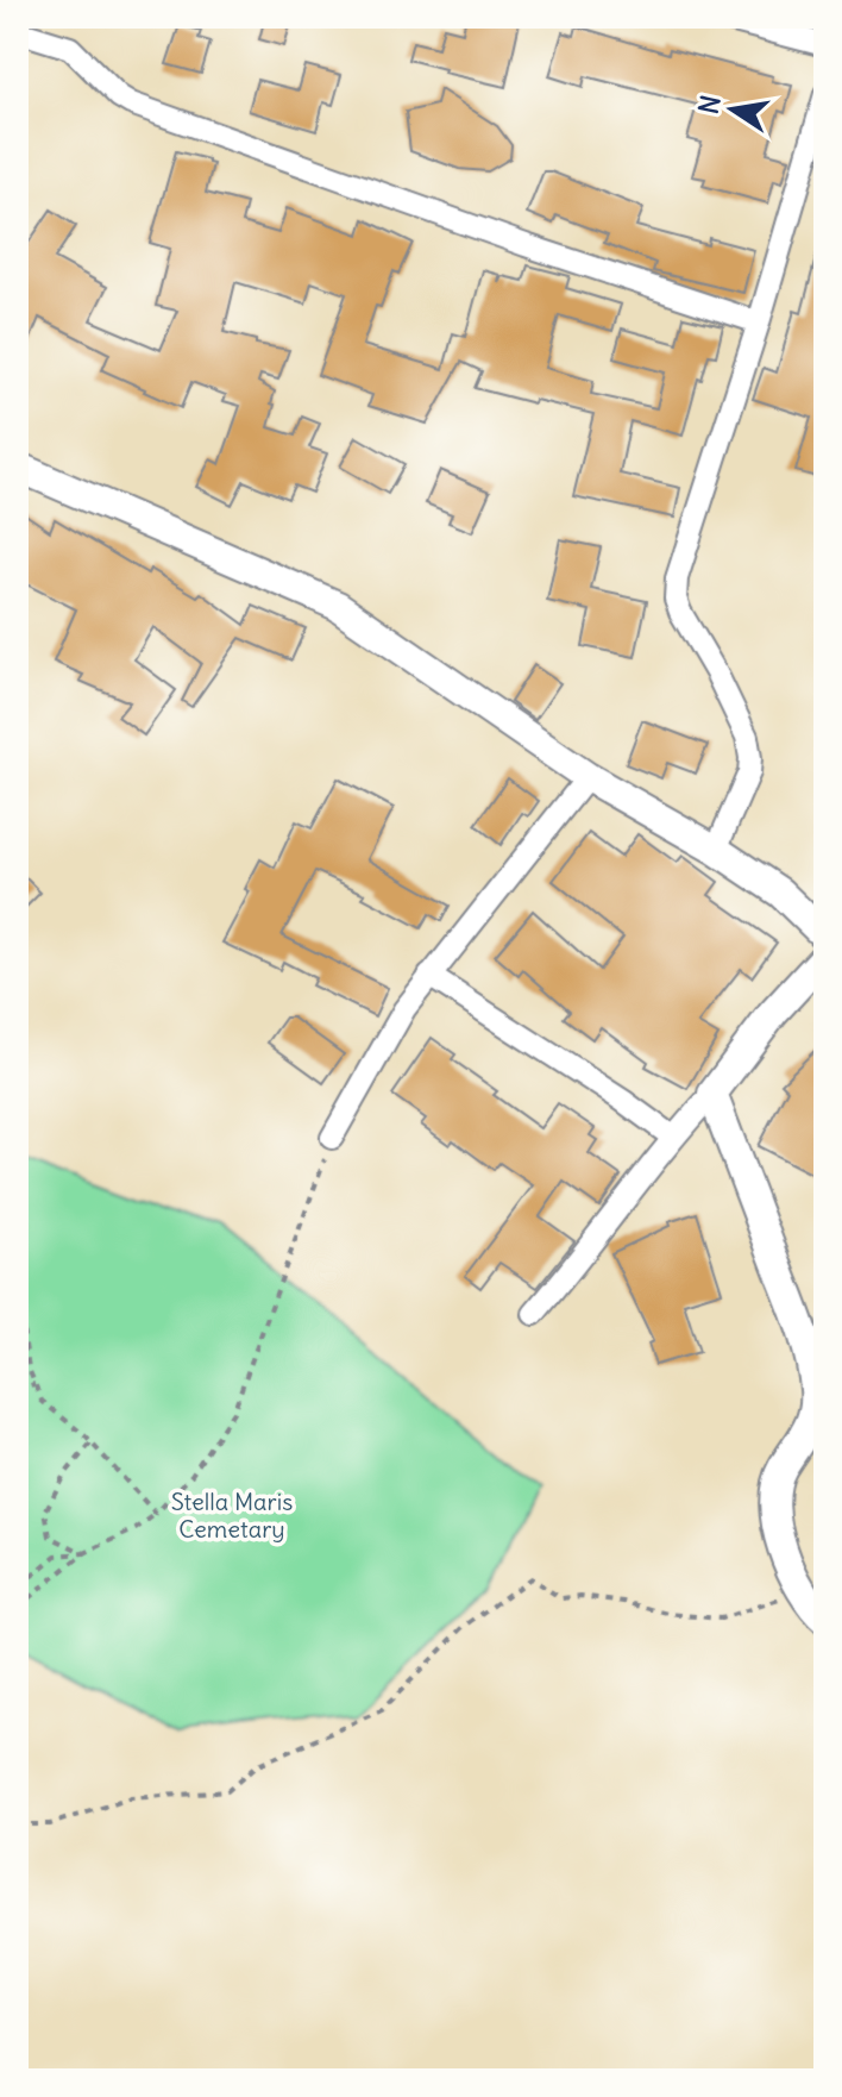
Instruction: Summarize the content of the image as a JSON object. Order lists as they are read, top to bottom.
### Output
{
  "parks": ["Stella Maris Cemetary"],
  "north": "left"
}
